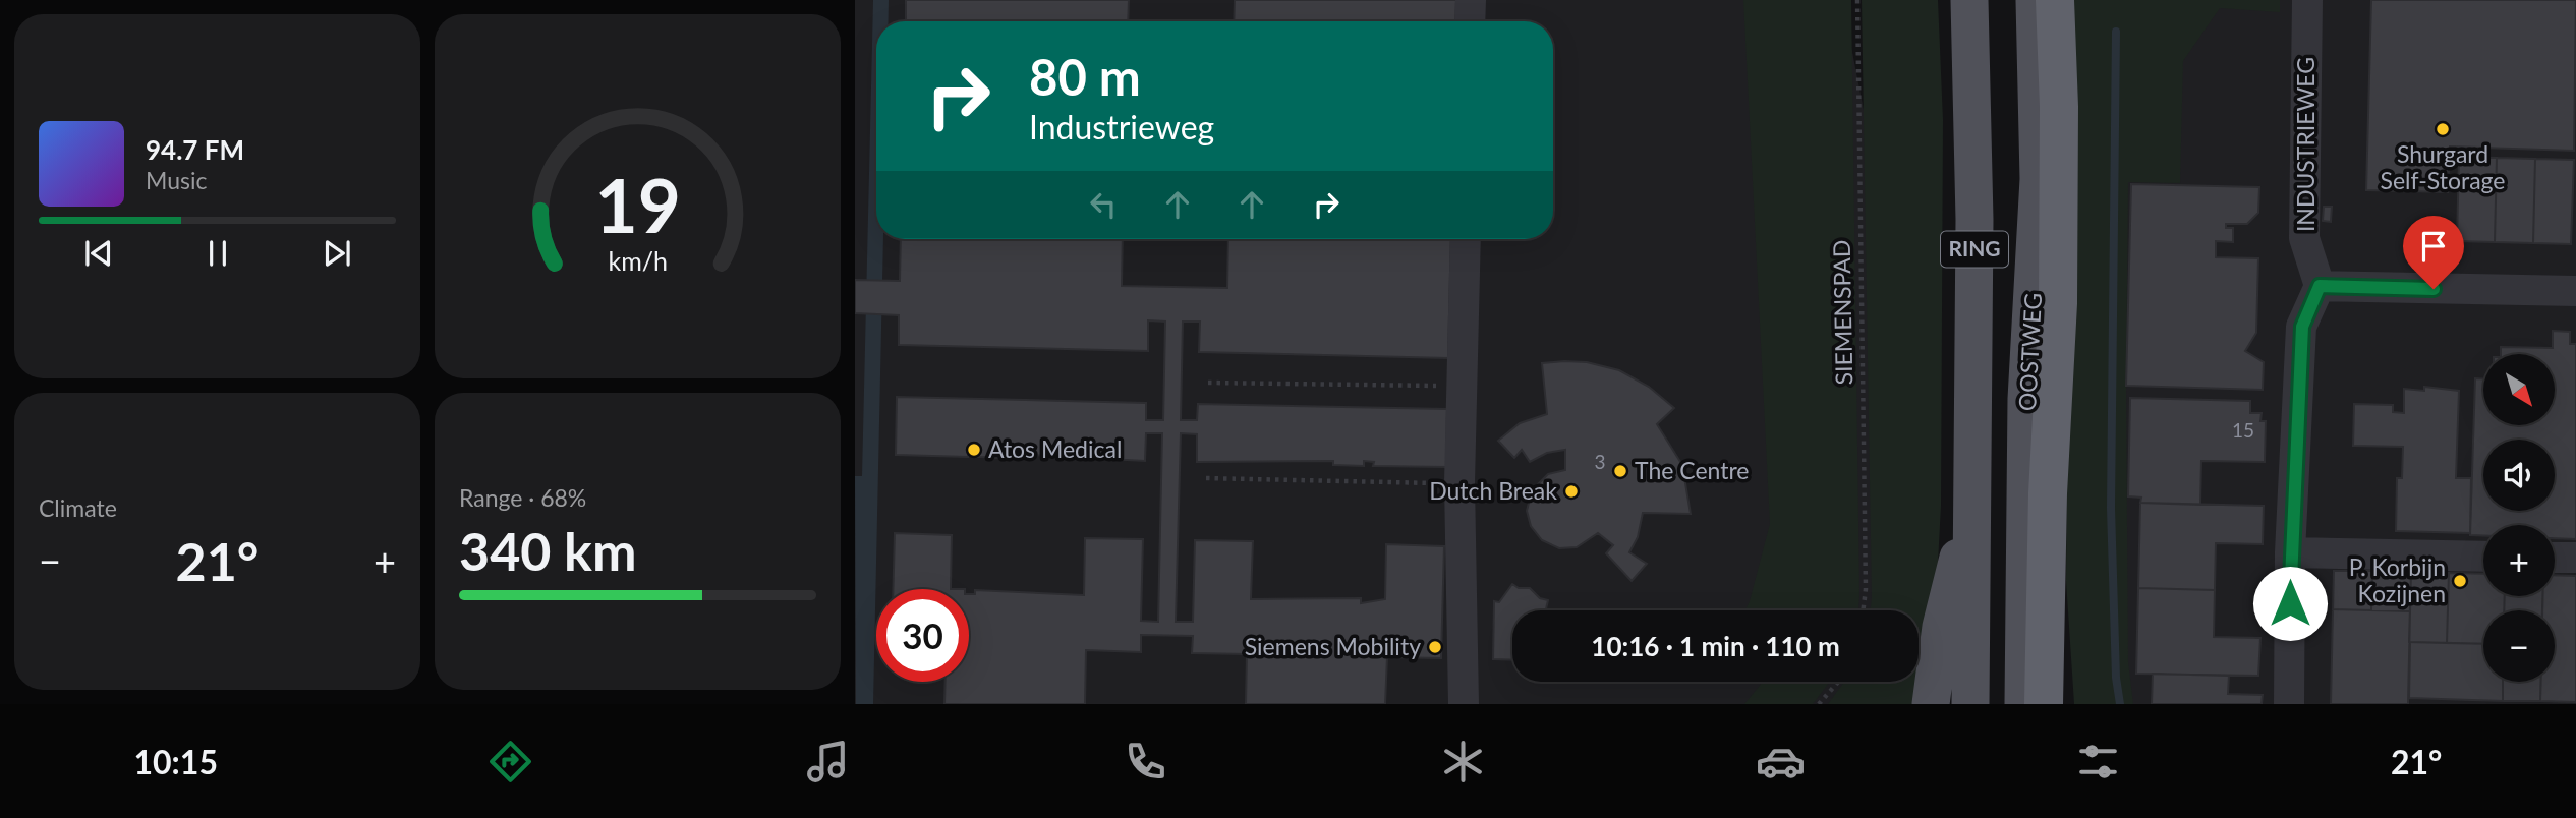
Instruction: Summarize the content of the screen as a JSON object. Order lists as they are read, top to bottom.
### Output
{
  "streets": {
    "main road": ["RING", "OOSTWEG"],
    "street": ["INDUSTRIEWEG"],
    "path": ["SIEMENSPAD"]
  },
  "places": [
    "Shurgard Self-Storage",
    "Atos Medical",
    "The Centre",
    "Dutch Break",
    "P. Korbijn Kozijnen",
    "Siemens Mobility"
  ],
  "house_numbers": ["15", "3"],
  "north": "bottom right",
  "page": {
    "turn": ["80 m", "Industrieweg"],
    "song": ["94.7 FM", "Music"],
    "map_buttons": ["+", "−"],
    "tile": [
      "Climate",
      ["Range · 68%", "340 km"]
    ],
    "heat": ["−", "21°", "+"],
    "limit": "30",
    "trip": "10:16 · 1 min · 110 m",
    "tabs": ["10:15", "21°"],
    "gauge": ["19", "km/h"]
  }
}
